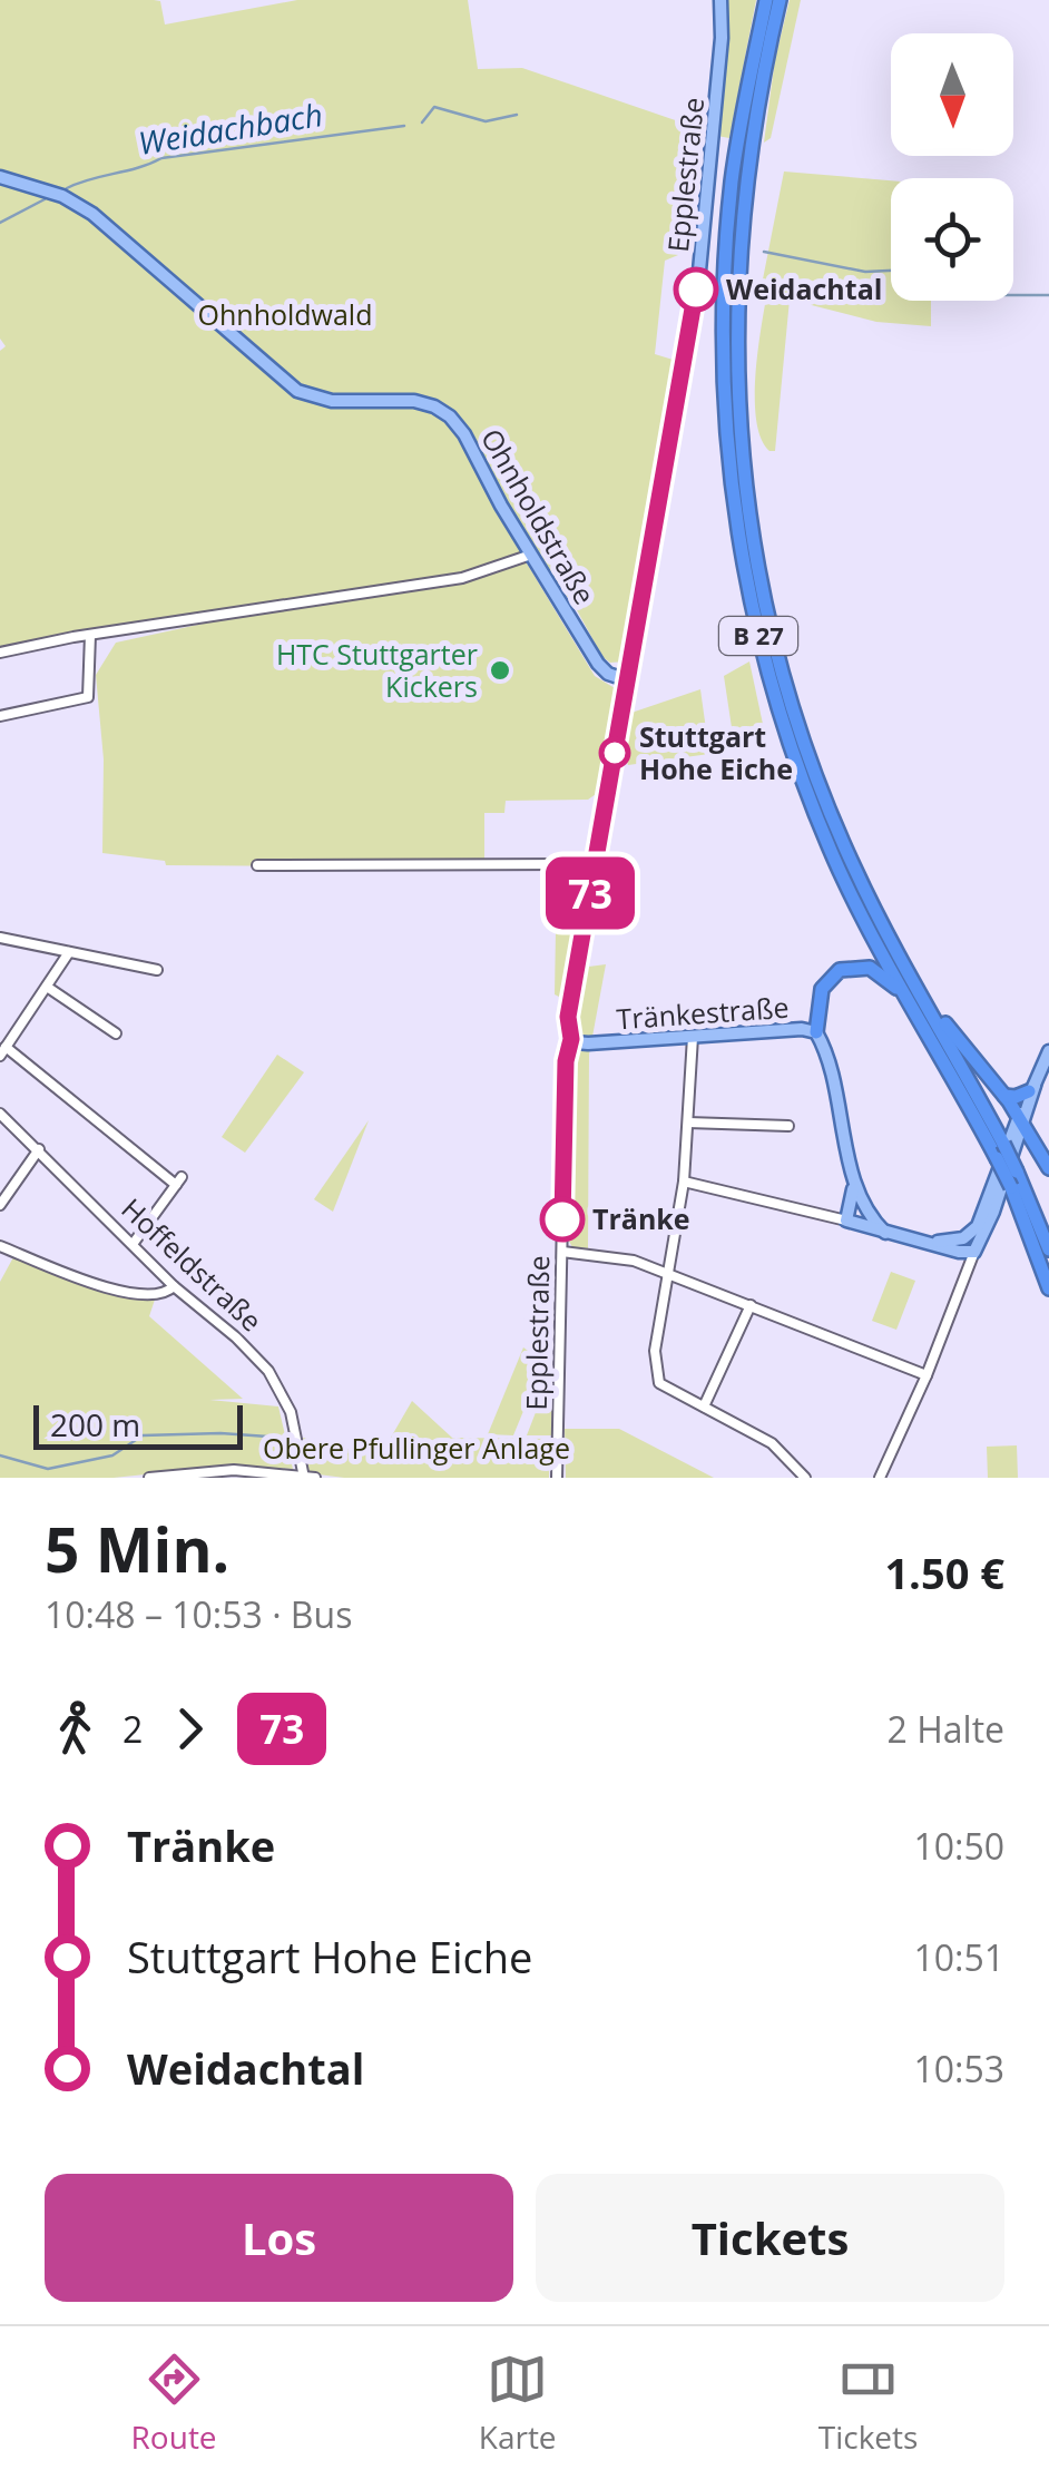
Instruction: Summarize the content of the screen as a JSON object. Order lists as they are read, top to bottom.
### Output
{
  "streets": {
    "highway": ["B 27"],
    "main road": ["Epplestraße", "Ohnholdstraße", "Tränkestraße"],
    "street": ["Hoffeldstraße"]
  },
  "crossings": [
    ["Epplestraße", "Ohnholdstraße"],
    ["Epplestraße", "Tränkestraße"]
  ],
  "water": ["Weidachbach"],
  "parks": ["Ohnholdwald", "Obere Pfullinger Anlage"],
  "places": [
    "Weidachtal",
    "HTC Stuttgarter Kickers",
    "Stuttgart Hohe Eiche",
    "Tränke"
  ],
  "lines": ["bus line 73"],
  "scale_bar": "200 m",
  "north": "bottom",
  "page": {
    "on_map": "73",
    "scale": "200 m",
    "heading": ["5 Min.", "10:48 – 10:53 · Bus", "1.50 €"],
    "legs": ["2", "73", "2 Halte"],
    "list": [
      {
        "name": "Tränke",
        "value": "10:50"
      },
      {
        "name": "Stuttgart Hohe Eiche",
        "value": "10:51"
      },
      {
        "name": "Weidachtal",
        "value": "10:53"
      }
    ],
    "buttons": ["Los", "Tickets"],
    "tabs": ["Route", "Karte", "Tickets"]
  }
}
